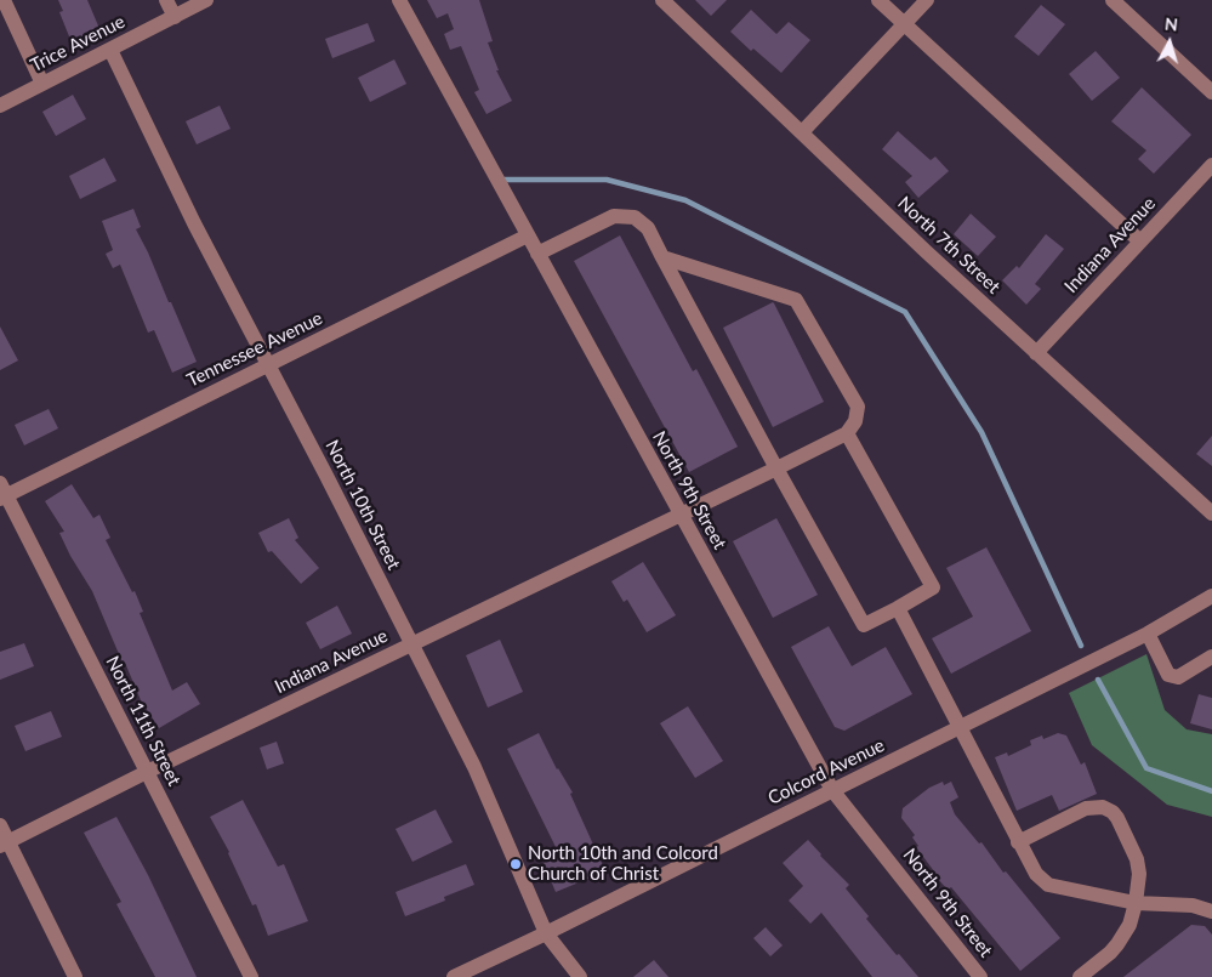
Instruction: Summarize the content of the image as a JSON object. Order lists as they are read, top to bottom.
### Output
{
  "streets": {
    "street": [
      "Trice Avenue",
      "North 7th Street",
      "Indiana Avenue",
      "Tennessee Avenue",
      "North 9th Street",
      "North 10th Street",
      "North 11th Street",
      "Colcord Avenue"
    ]
  },
  "crossings": [
    ["Trice Avenue", "North 10th Street"],
    ["North 7th Street", "Indiana Avenue"],
    ["Indiana Avenue", "North 9th Street"],
    ["Indiana Avenue", "North 10th Street"],
    ["Indiana Avenue", "North 11th Street"],
    ["Tennessee Avenue", "North 9th Street"],
    ["Tennessee Avenue", "North 10th Street"],
    ["Tennessee Avenue", "North 11th Street"],
    ["North 9th Street", "Colcord Avenue"],
    ["North 10th Street", "Colcord Avenue"]
  ],
  "places": ["North 10th and Colcord Church of Christ"],
  "north": "top"
}
